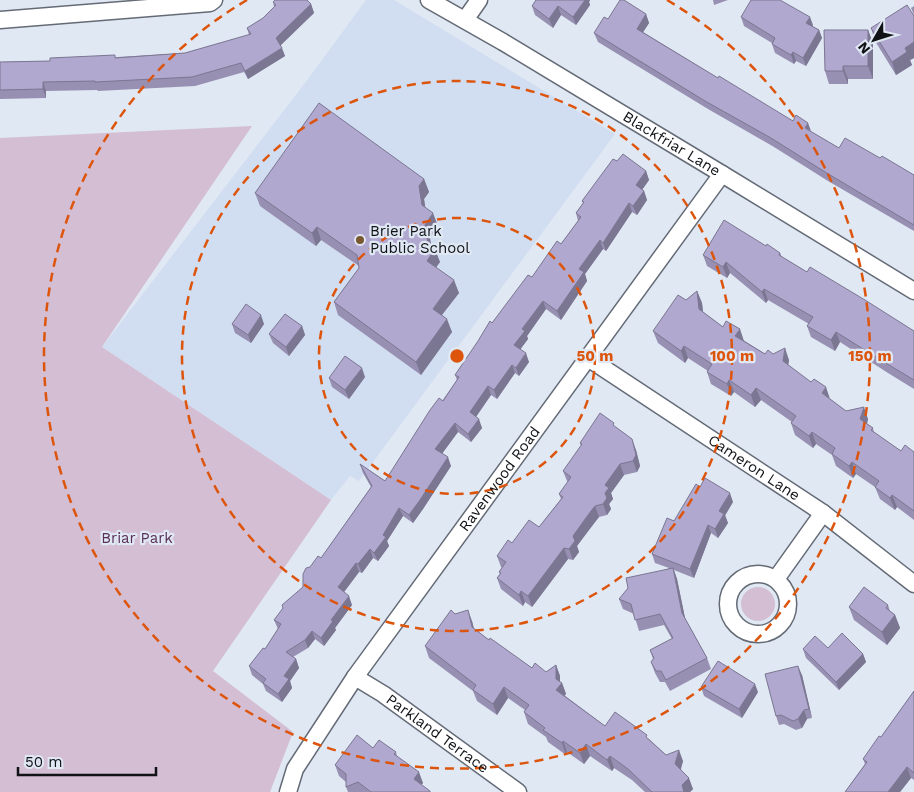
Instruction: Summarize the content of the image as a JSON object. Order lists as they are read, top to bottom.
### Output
{
  "streets": {
    "street": [
      "Blackfriar Lane",
      "Cameron Lane",
      "Ravenwood Road",
      "Parkland Terrace"
    ]
  },
  "crossings": [
    ["Blackfriar Lane", "Ravenwood Road"],
    ["Cameron Lane", "Ravenwood Road"],
    ["Ravenwood Road", "Parkland Terrace"]
  ],
  "parks": ["Briar Park"],
  "places": ["Brier Park Public School"],
  "scale_bar": "50 m",
  "north": "bottom left",
  "rings": ["50 m", "100 m", "150 m"]
}
